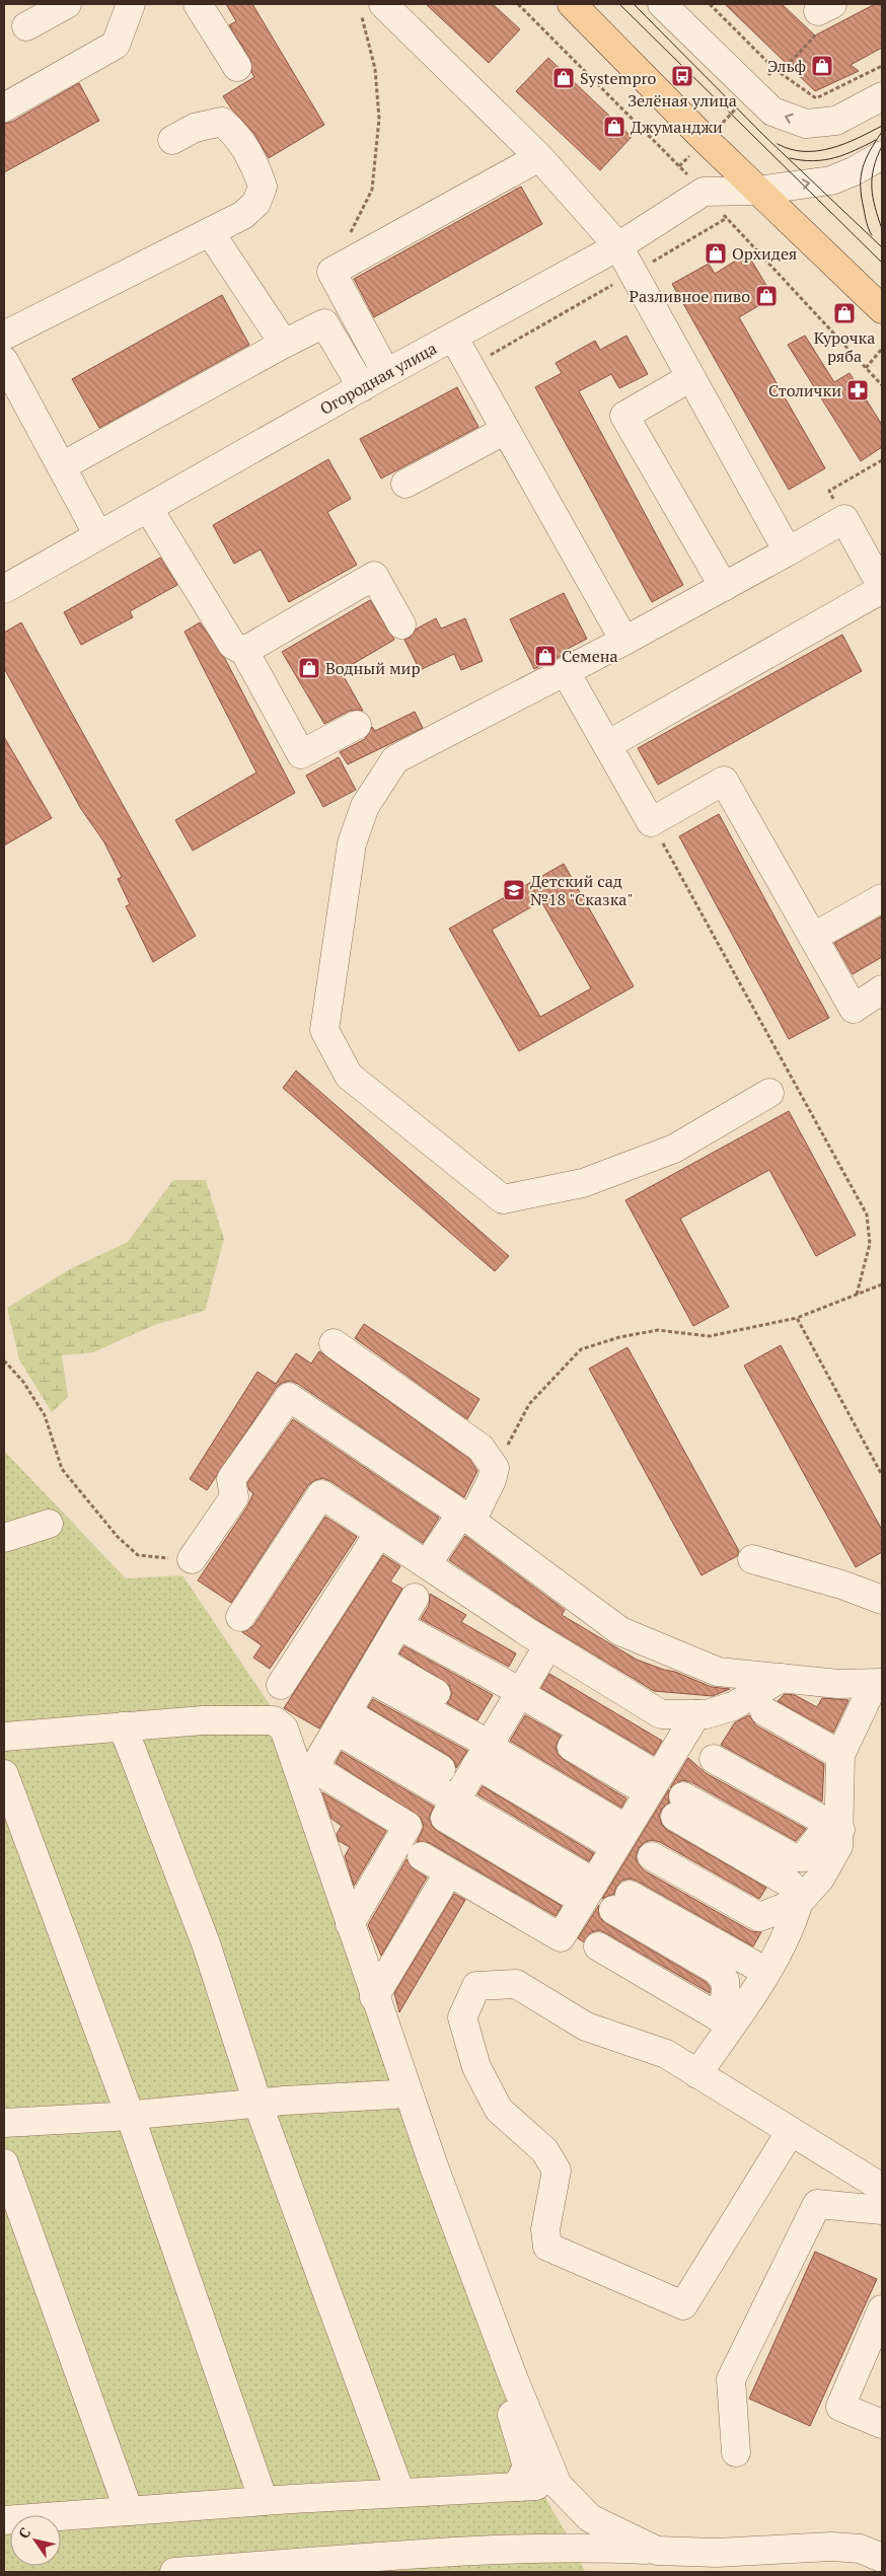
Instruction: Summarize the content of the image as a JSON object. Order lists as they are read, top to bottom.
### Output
{
  "streets": {
    "street": ["Огородная улица"]
  },
  "places": {
    "shop": [
      "Эльф",
      "Systempro",
      "Джуманджи",
      "Орхидея",
      "Разливное пиво",
      "Курочка ряба",
      "Семена",
      "Водный мир"
    ],
    "bus stop": ["Зелёная улица"],
    "pharmacy": ["Столички"],
    "school or university": ["Детский сад №18 \"Сказка\""]
  },
  "north": "top left"
}
